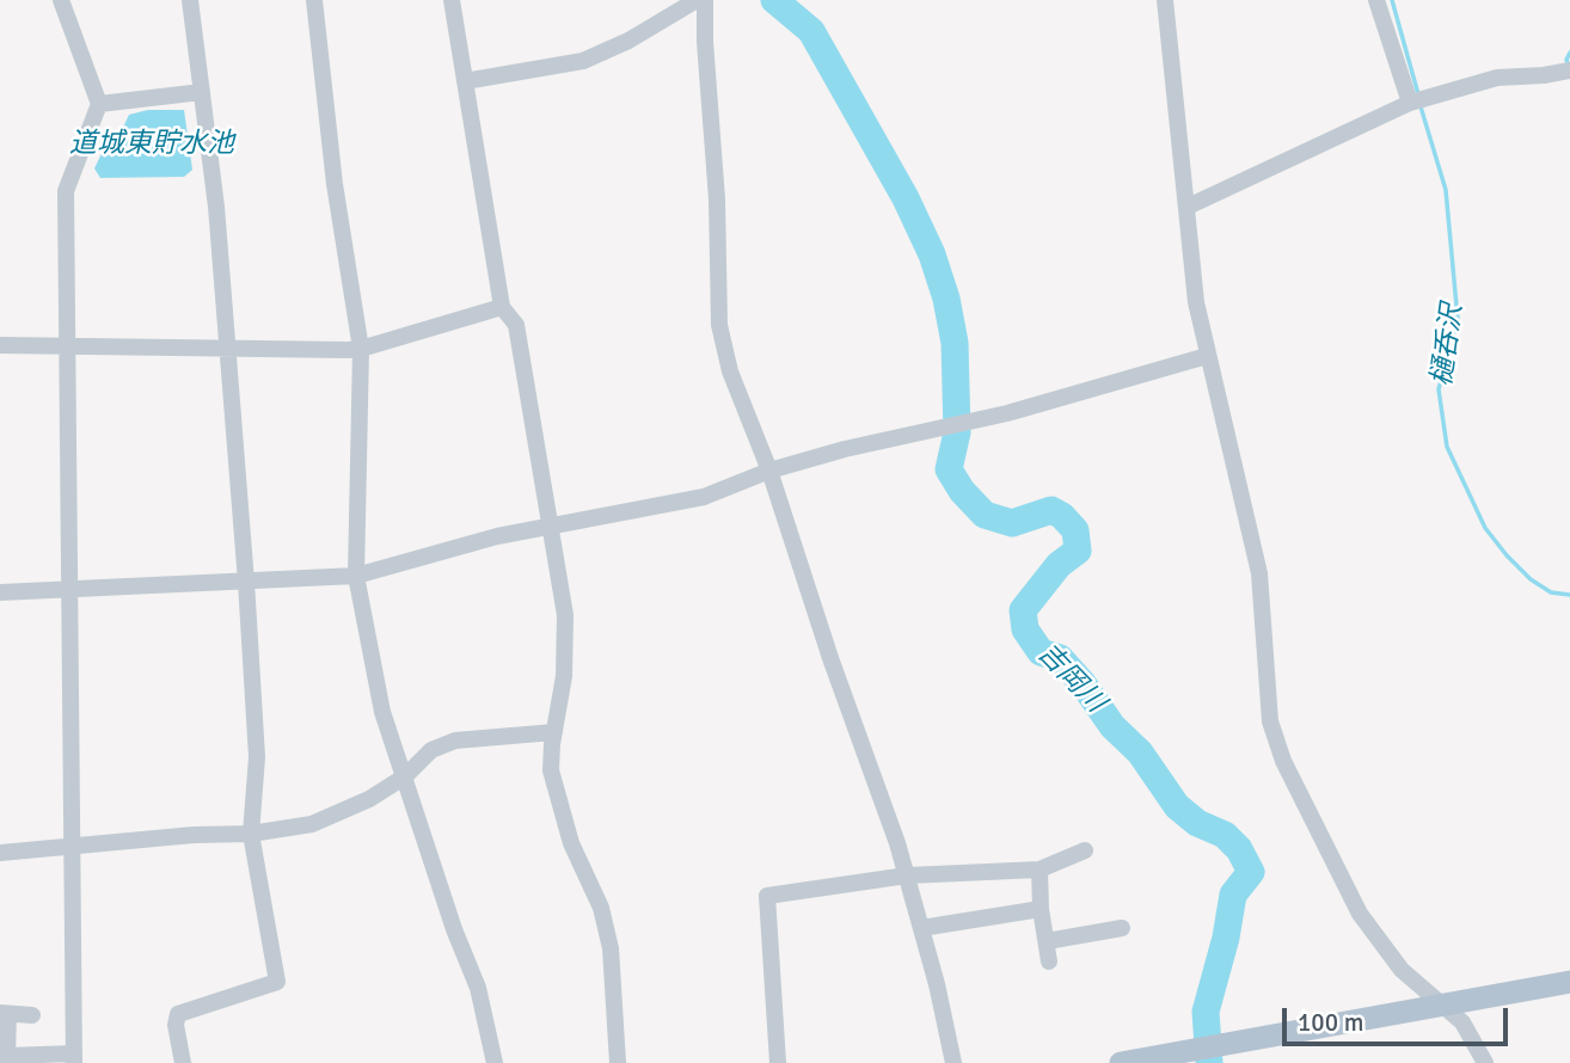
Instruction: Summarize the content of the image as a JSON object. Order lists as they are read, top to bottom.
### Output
{
  "water": ["道城東貯水池", "樋呑沢", "吉岡川"],
  "scale_bar": "100 m"
}
